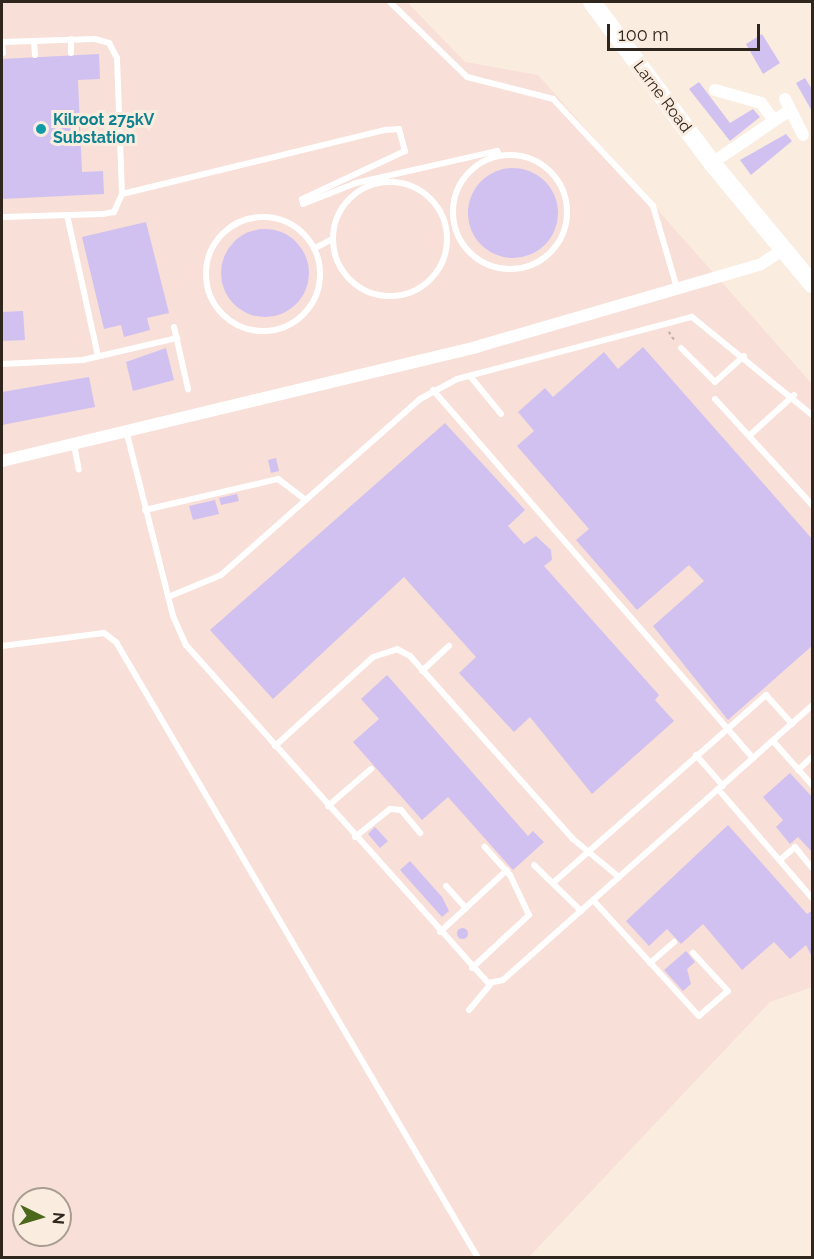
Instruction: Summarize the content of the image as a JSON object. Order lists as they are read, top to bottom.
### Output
{
  "streets": {
    "main road": ["Larne Road"]
  },
  "places": ["Kilroot 275kV Substation"],
  "scale_bar": "100 m",
  "north": "right"
}
